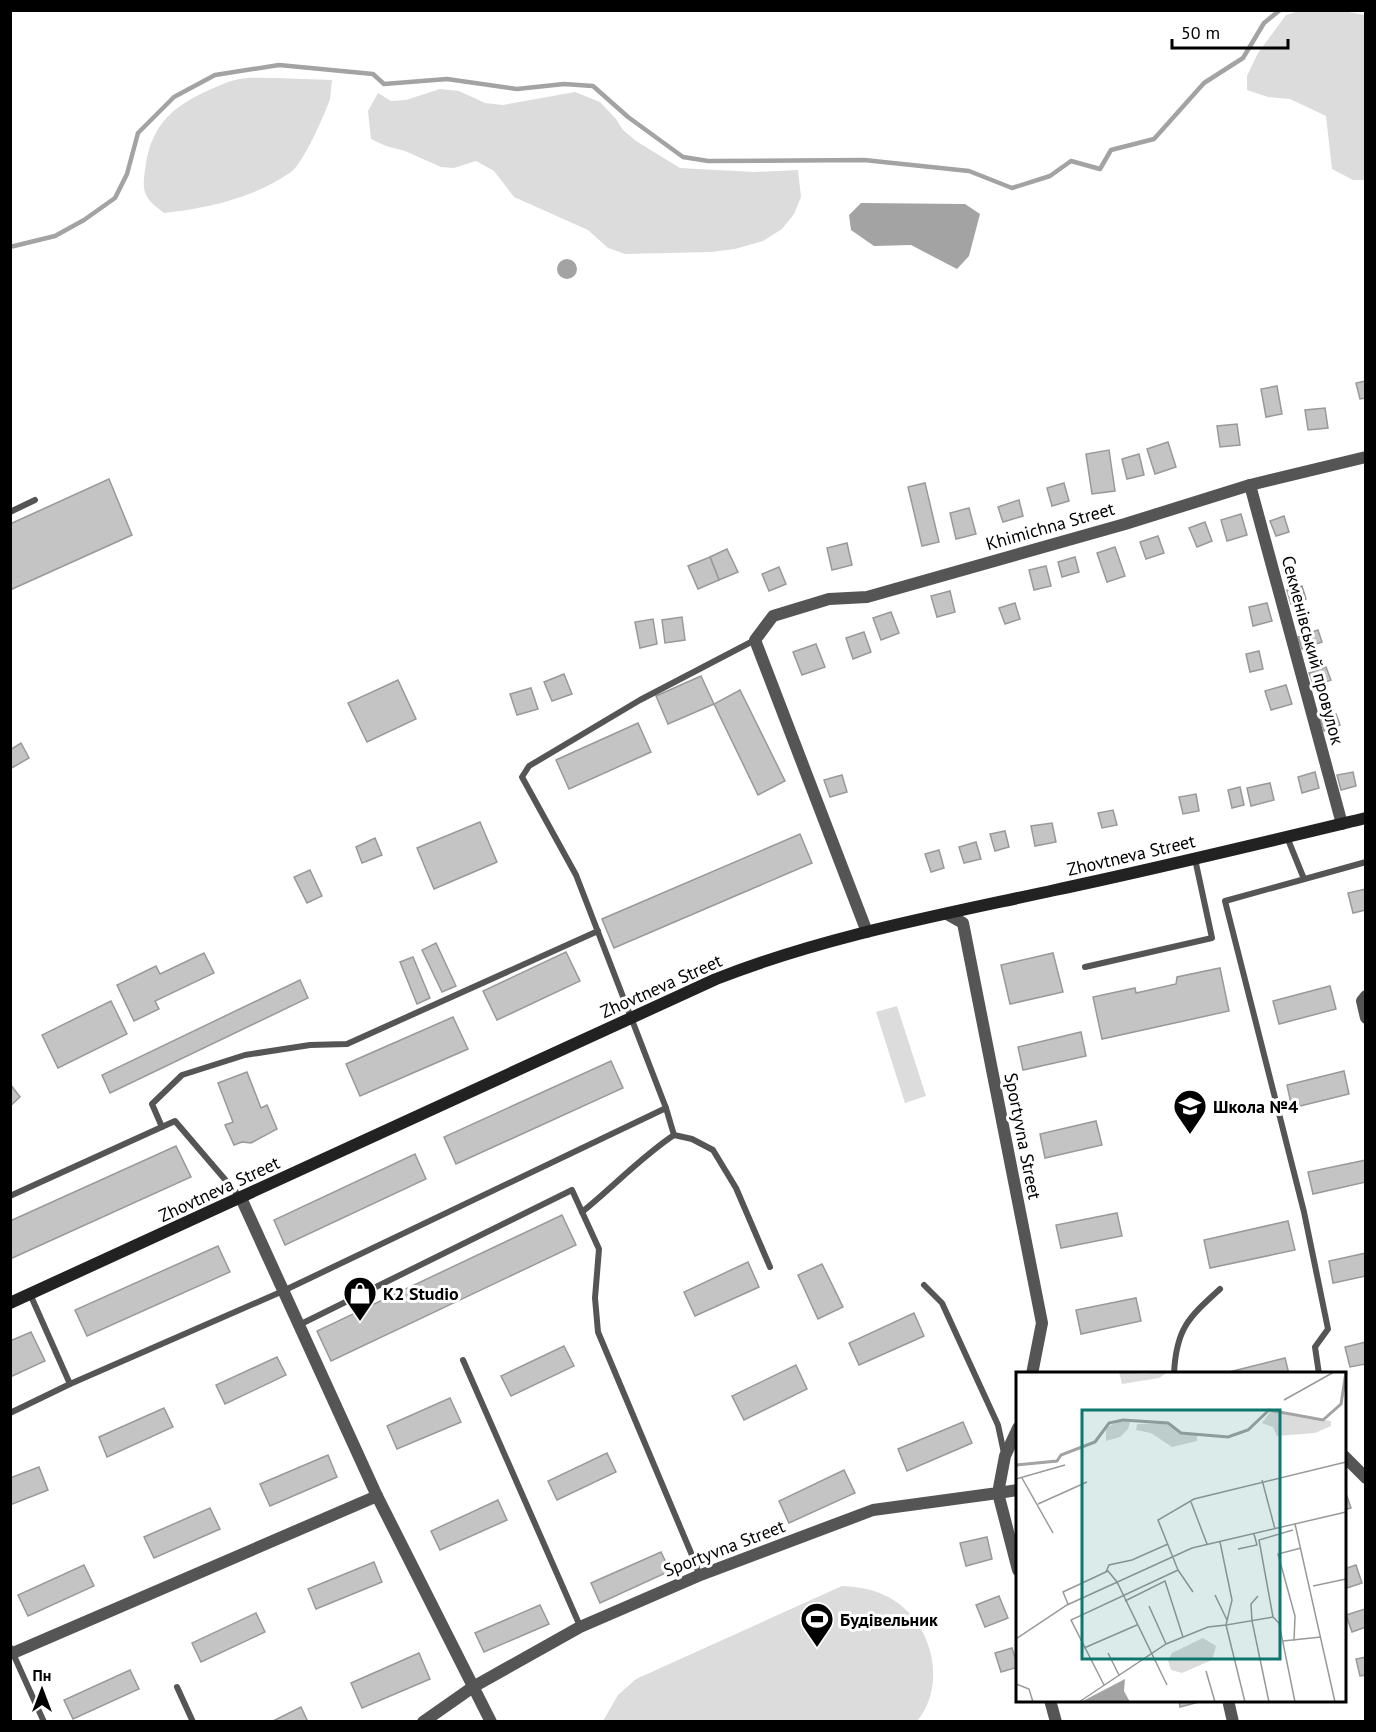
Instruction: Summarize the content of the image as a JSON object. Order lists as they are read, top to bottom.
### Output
{
  "streets": {
    "main road": ["Zhovtneva Street"],
    "street": ["Khimichna Street", "Секменівський провулок", "Sportyvna Street"]
  },
  "crossings": [
    ["Khimichna Street", "Секменівський провулок"],
    ["Секменівський провулок", "Zhovtneva Street"],
    ["Zhovtneva Street", "Sportyvna Street"]
  ],
  "places": {
    "school or university": ["Школа №4"],
    "shop": ["K2 Studio"],
    "sports": ["Будівельник"]
  },
  "scale_bar": "50 m",
  "north": "top"
}
